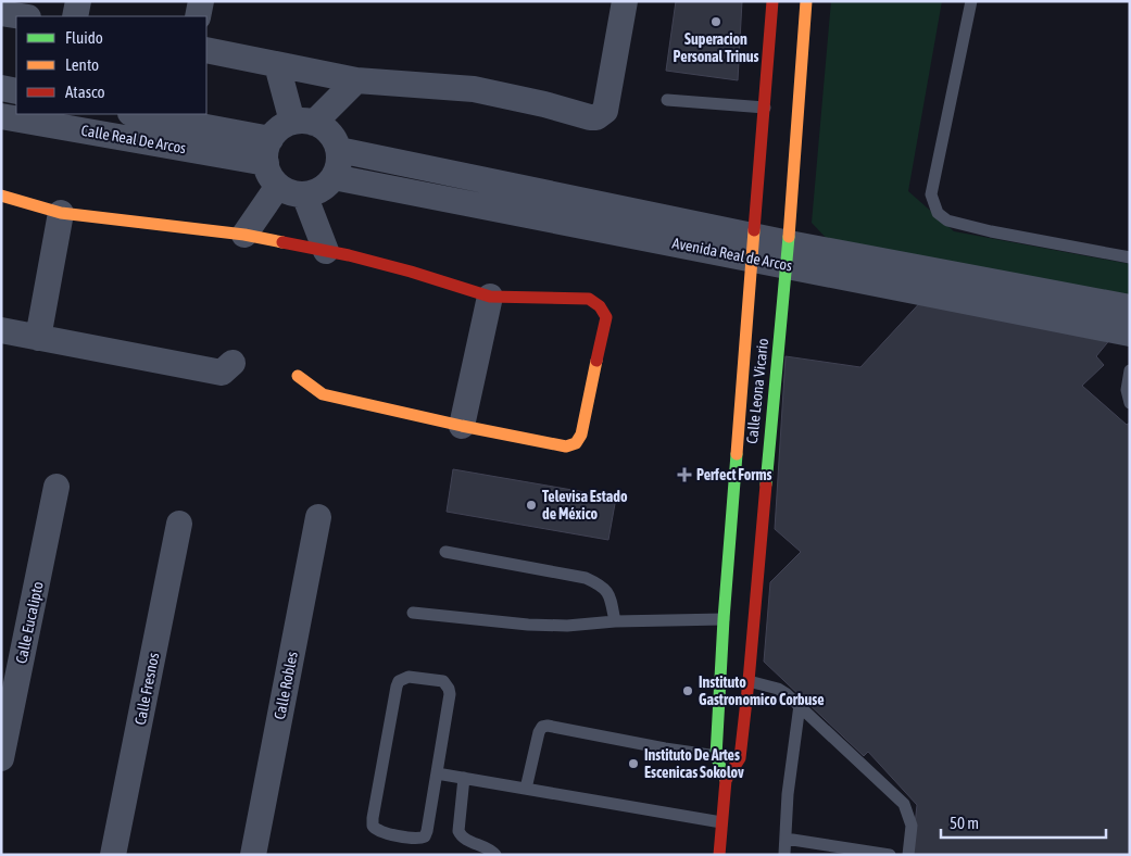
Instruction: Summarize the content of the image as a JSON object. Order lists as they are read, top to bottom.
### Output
{
  "streets": {
    "main road": ["Calle Leona Vicario"],
    "street": [
      "Calle Real De Arcos",
      "Avenida Real de Arcos",
      "Calle Eucalipto",
      "Calle Robles",
      "Calle Fresnos"
    ]
  },
  "crossings": [
    ["Calle Real De Arcos", "Avenida Real de Arcos"],
    ["Avenida Real de Arcos", "Calle Leona Vicario"]
  ],
  "places": {
    "other": [
      "Superacion Personal Trinus",
      "Televisa Estado de México",
      "Instituto Gastronomico Corbuse",
      "Instituto De Artes Escenicas Sokolov"
    ],
    "health": ["Perfect Forms"]
  },
  "legend": ["Fluido", "Lento", "Atasco"],
  "scale_bar": "50 m"
}
